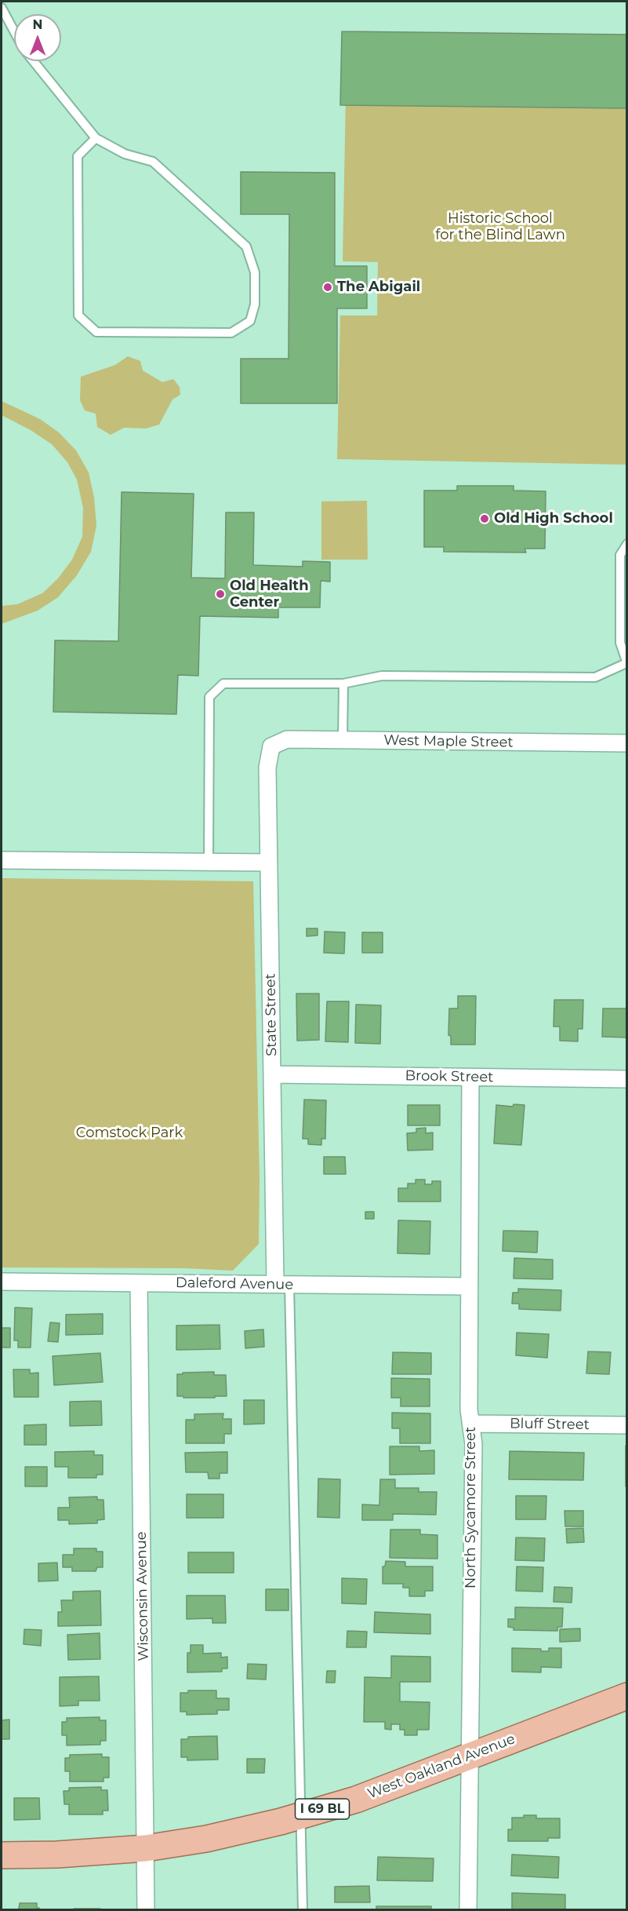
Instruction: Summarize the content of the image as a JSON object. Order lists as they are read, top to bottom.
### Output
{
  "streets": {
    "main road": ["West Oakland Avenue", "I 69 BL"],
    "street": [
      "West Maple Street",
      "State Street",
      "Brook Street",
      "Daleford Avenue",
      "Bluff Street",
      "North Sycamore Street",
      "Wisconsin Avenue"
    ]
  },
  "crossings": [
    ["West Maple Street", "State Street"],
    ["State Street", "Brook Street"],
    ["State Street", "Daleford Avenue"],
    ["Brook Street", "North Sycamore Street"],
    ["Daleford Avenue", "North Sycamore Street"],
    ["Daleford Avenue", "Wisconsin Avenue"],
    ["Bluff Street", "North Sycamore Street"],
    ["North Sycamore Street", "West Oakland Avenue"],
    ["Wisconsin Avenue", "West Oakland Avenue"]
  ],
  "parks": ["Historic School for the Blind Lawn", "Comstock Park"],
  "places": ["The Abigail", "Old High School", "Old Health Center"],
  "north": "top"
}
